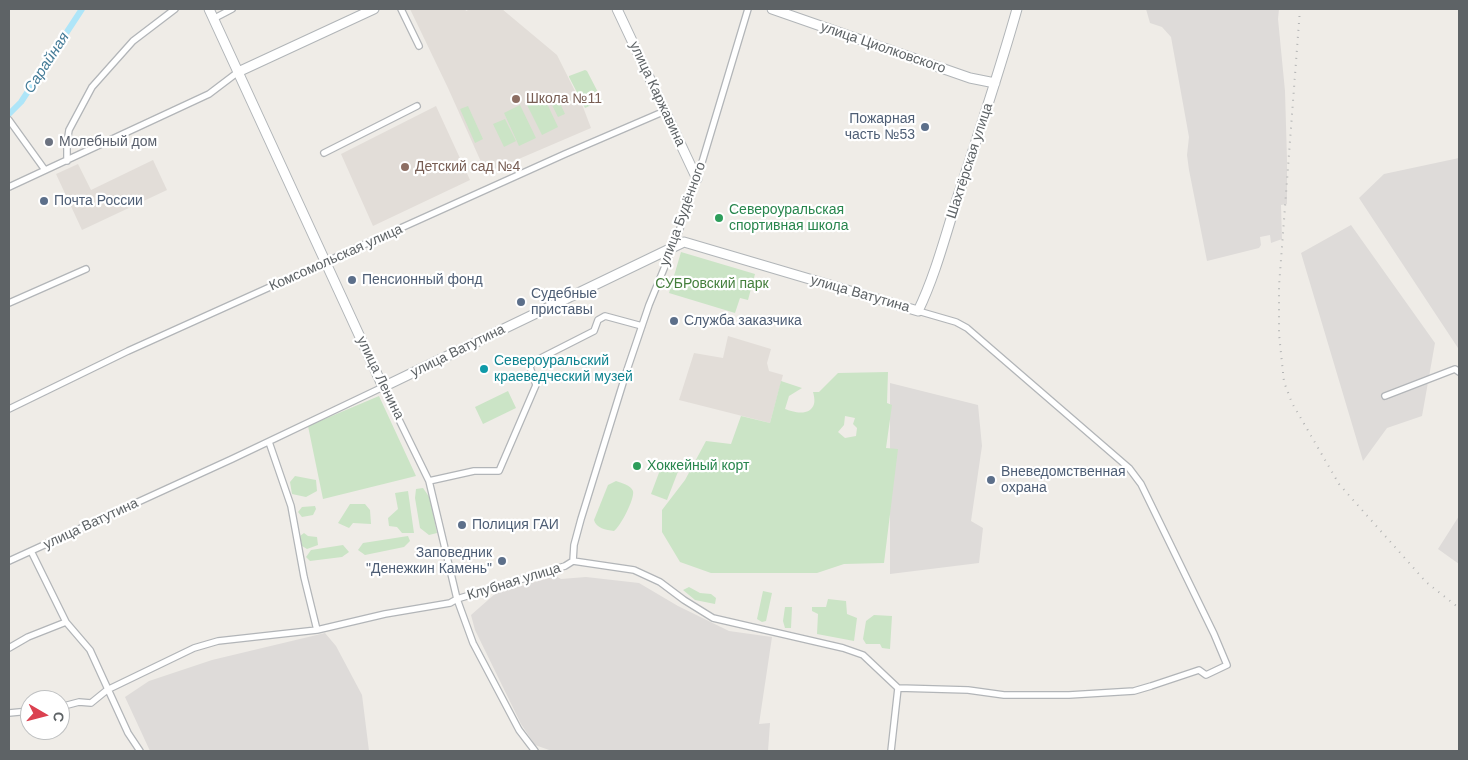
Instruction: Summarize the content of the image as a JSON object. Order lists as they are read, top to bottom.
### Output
{
  "streets": {
    "main road": [
      "улица Циолковского",
      "улица Каржавина",
      "Шахтёрская улица",
      "улица Ватутина",
      "улица Ленина"
    ],
    "street": ["улица Будённого", "Комсомольская улица", "Клубная улица"]
  },
  "crossings": [
    ["улица Циолковского", "Шахтёрская улица"],
    ["улица Каржавина", "улица Будённого"],
    ["улица Каржавина", "Комсомольская улица"],
    ["Шахтёрская улица", "улица Ватутина"],
    ["улица Будённого", "улица Ватутина"],
    ["улица Будённого", "Клубная улица"],
    ["Комсомольская улица", "улица Ленина"],
    ["улица Ватутина", "улица Ленина"],
    ["улица Ленина", "Клубная улица"]
  ],
  "water": ["Сарайная"],
  "parks": ["СУБРовский парк"],
  "places": [
    "Школа №11",
    "Пожарная часть №53",
    "Молебный дом",
    "Детский сад №4",
    "Почта России",
    "Североуральская спортивная школа",
    "Пенсионный фонд",
    "Судебные приставы",
    "Служба заказчика",
    "Североуральский краеведческий музей",
    "Хоккейный корт",
    "Вневедомственная охрана",
    "Полиция ГАИ",
    "Заповедник \"Денежкин Камень\""
  ],
  "north": "right"
}
